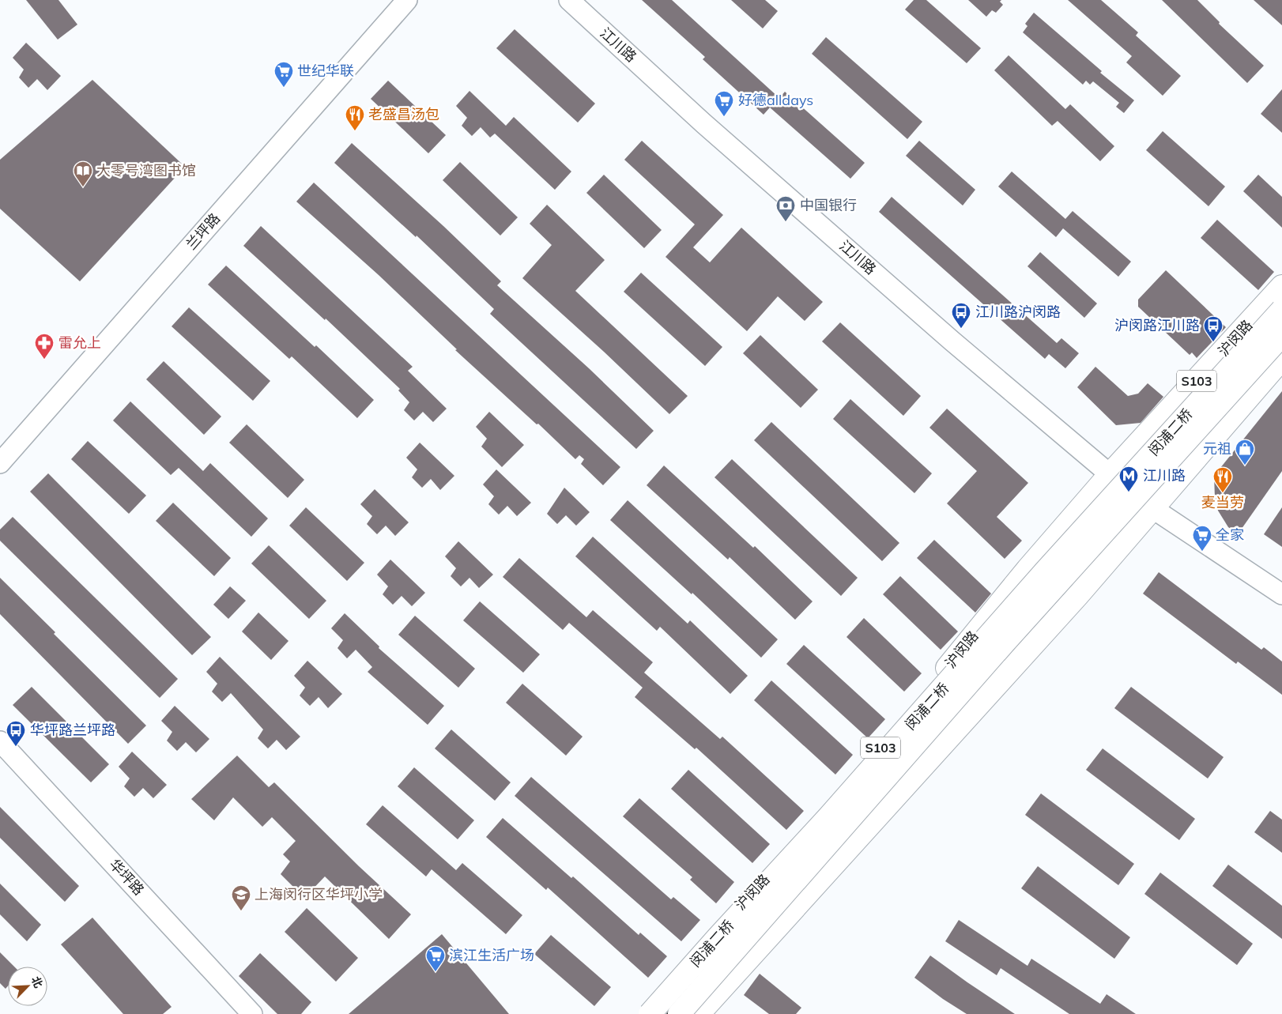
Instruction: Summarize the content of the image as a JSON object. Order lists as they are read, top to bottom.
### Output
{
  "streets": {
    "main road": ["沪闵路", "S103", "闵浦二桥"],
    "street": ["江川路", "兰坪路", "华坪路"]
  },
  "crossings": [
    ["江川路", "沪闵路"]
  ],
  "places": {
    "supermarket": [
      "世纪华联",
      "好德alldays",
      "全家",
      "滨江生活广场"
    ],
    "restaurant": ["老盛昌汤包", "麦当劳"],
    "library": ["大零号湾图书馆"],
    "bank": ["中国银行"],
    "bus stop": ["江川路沪闵路", "沪闵路江川路", "华坪路兰坪路"],
    "pharmacy": ["雷允上"],
    "shop": ["元祖"],
    "metro station": ["江川路"],
    "school or university": ["上海闵行区华坪小学"]
  },
  "north": "top right"
}
